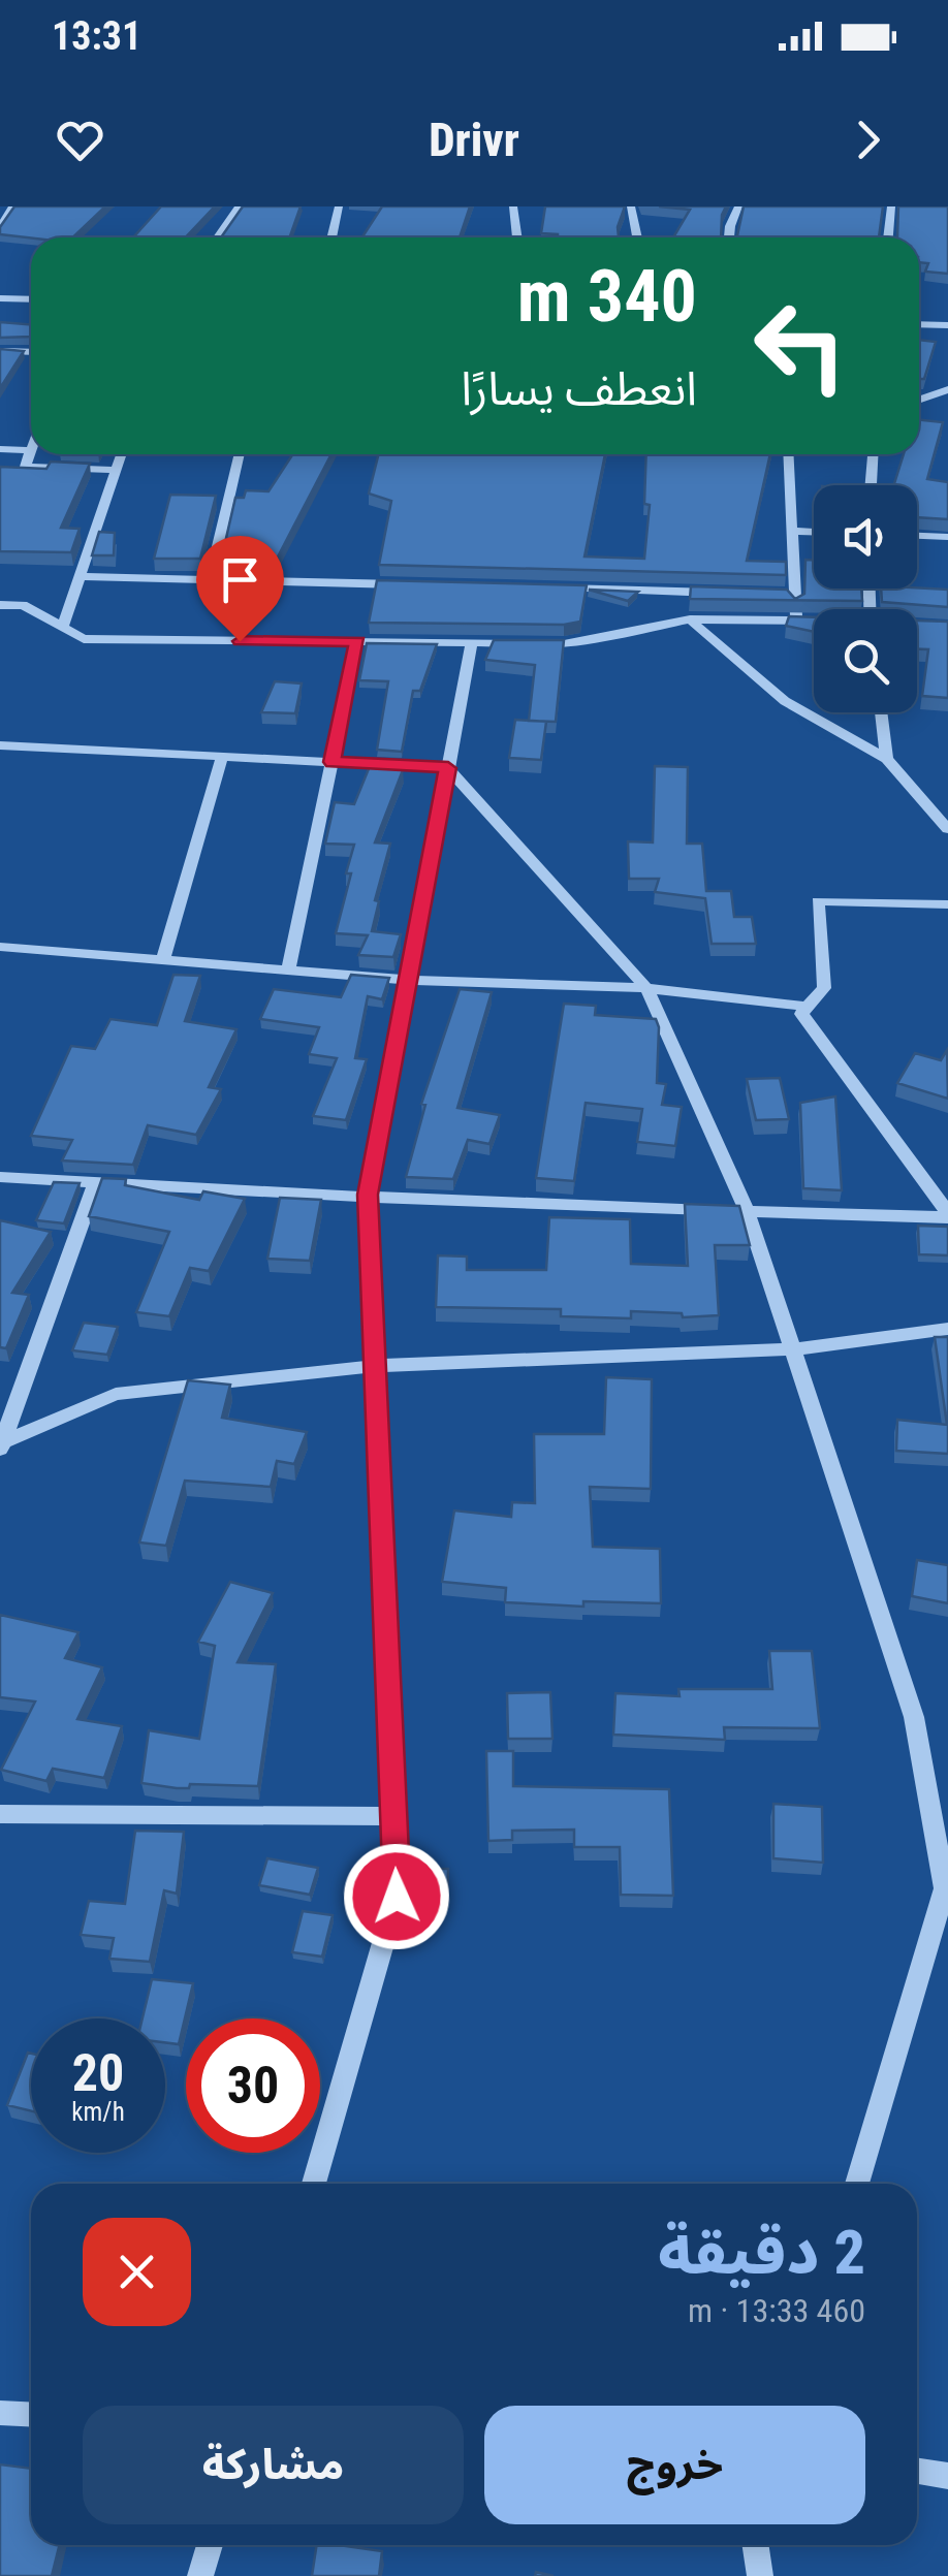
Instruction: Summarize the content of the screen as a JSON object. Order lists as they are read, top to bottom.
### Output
{
  "page": {
    "status": "13:31",
    "header": "Drivr",
    "turn": ["340 m", "انعطف يسارًا"],
    "speed": "20 km/h",
    "limit": "30",
    "heading": ["2 دقيقة", "460 m · 13:33"],
    "buttons": ["خروج", "مشاركة"]
  }
}
